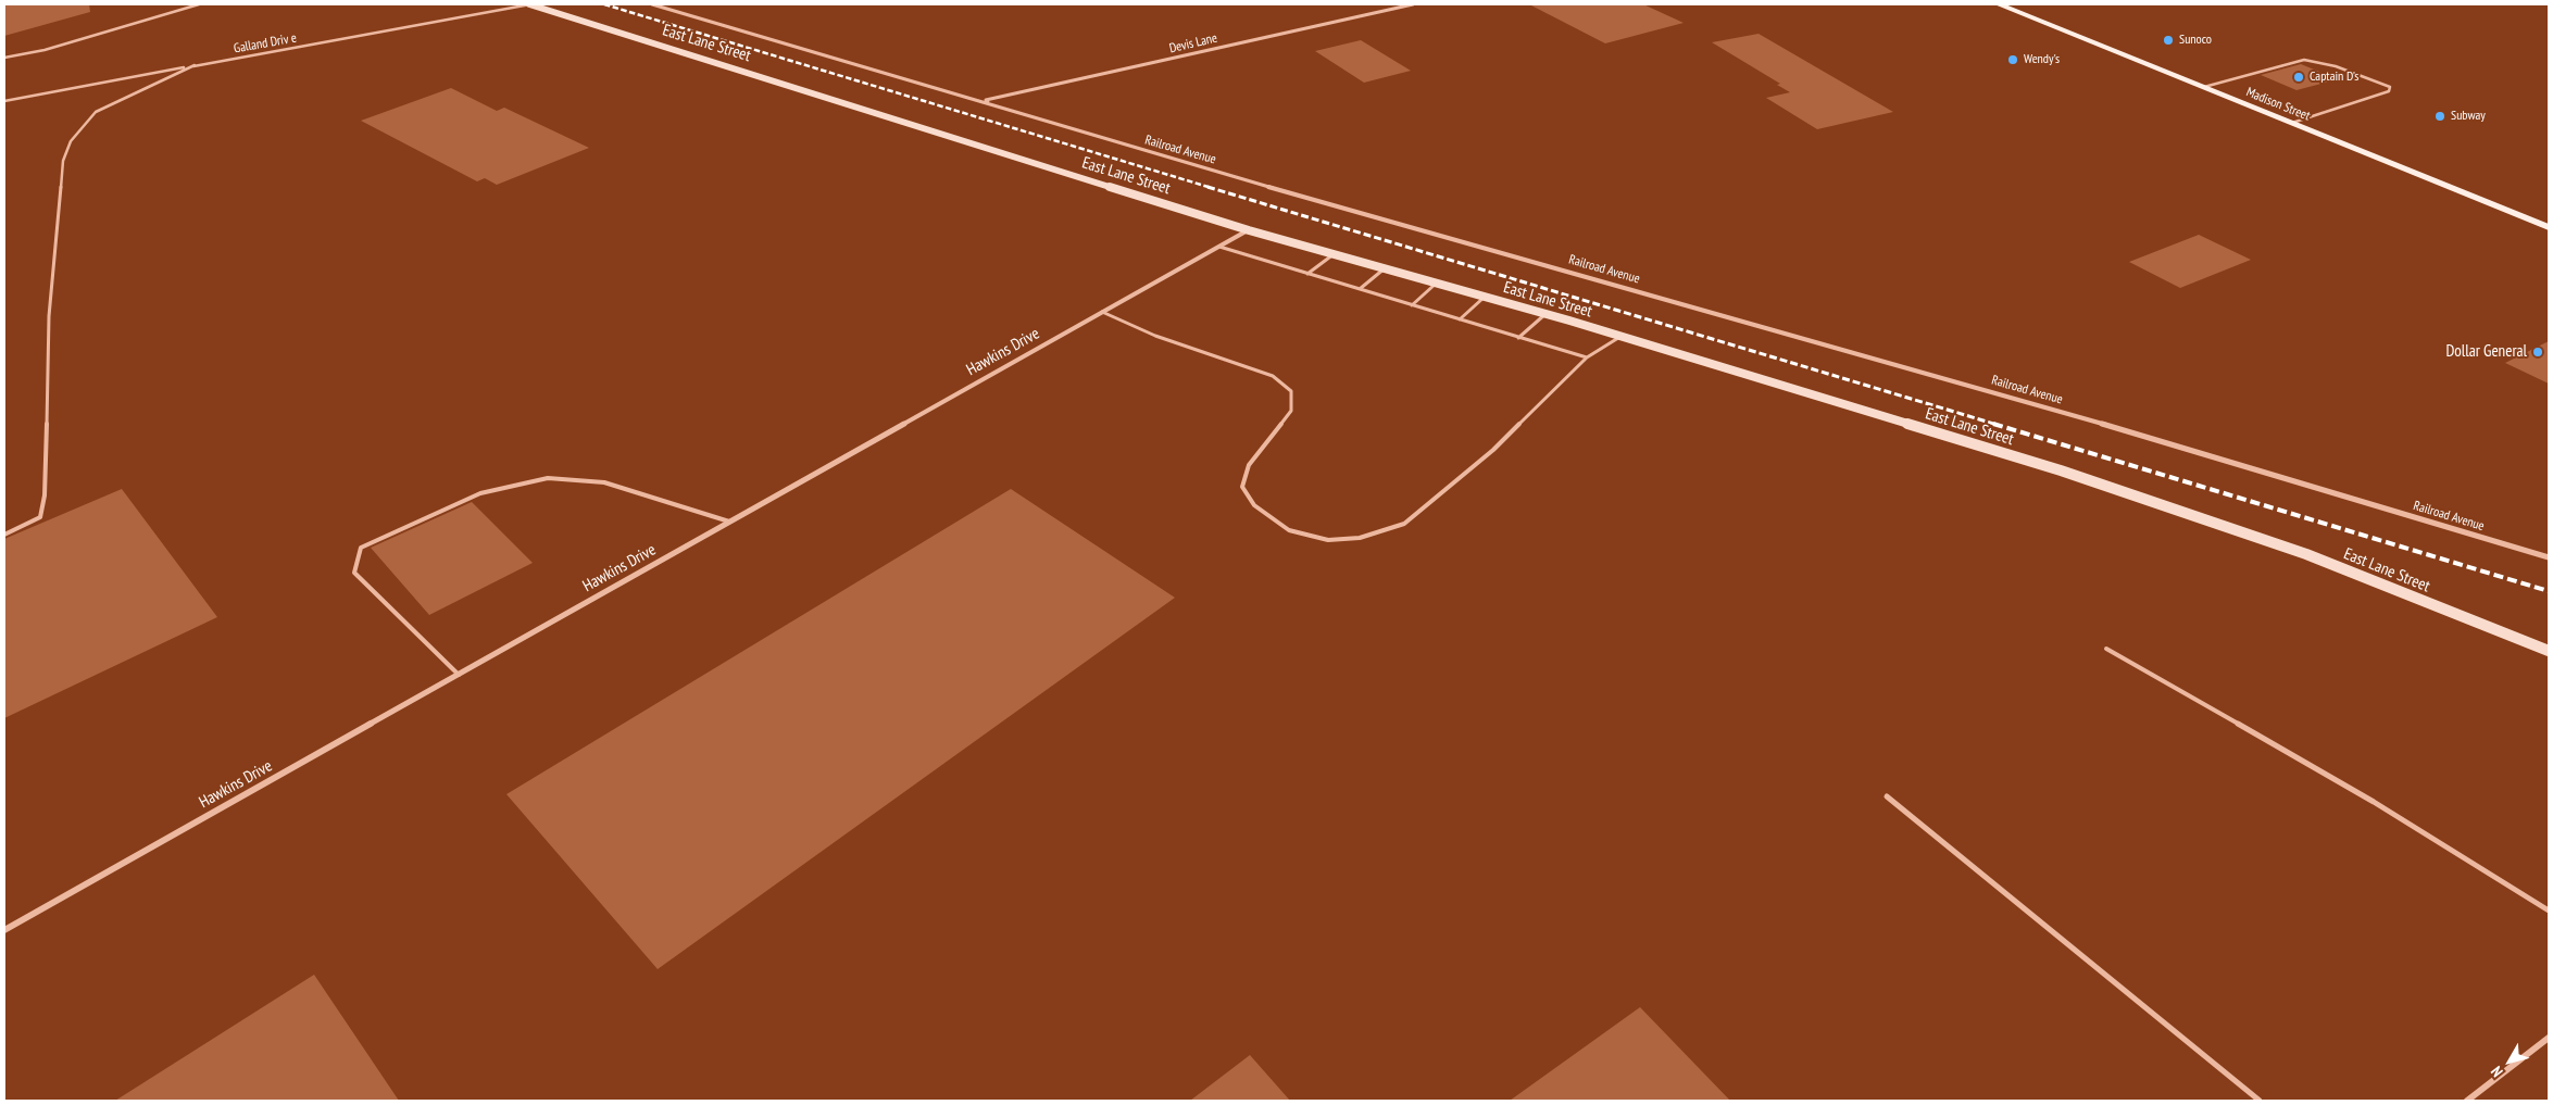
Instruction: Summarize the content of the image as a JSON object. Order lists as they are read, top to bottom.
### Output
{
  "streets": {
    "main road": ["Madison Street"],
    "street": [
      "East Lane Street",
      "Devis Lane",
      "Railroad Avenue",
      "Hawkins Drive"
    ],
    "lane": ["Galland Driv e"]
  },
  "crossings": [
    ["Galland Driv e", "East Lane Street"],
    ["East Lane Street", "Hawkins Drive"],
    ["Devis Lane", "Railroad Avenue"]
  ],
  "places": [
    "Sunoco",
    "Wendy's",
    "Captain D's",
    "Subway",
    "Dollar General"
  ],
  "north": "bottom left"
}
